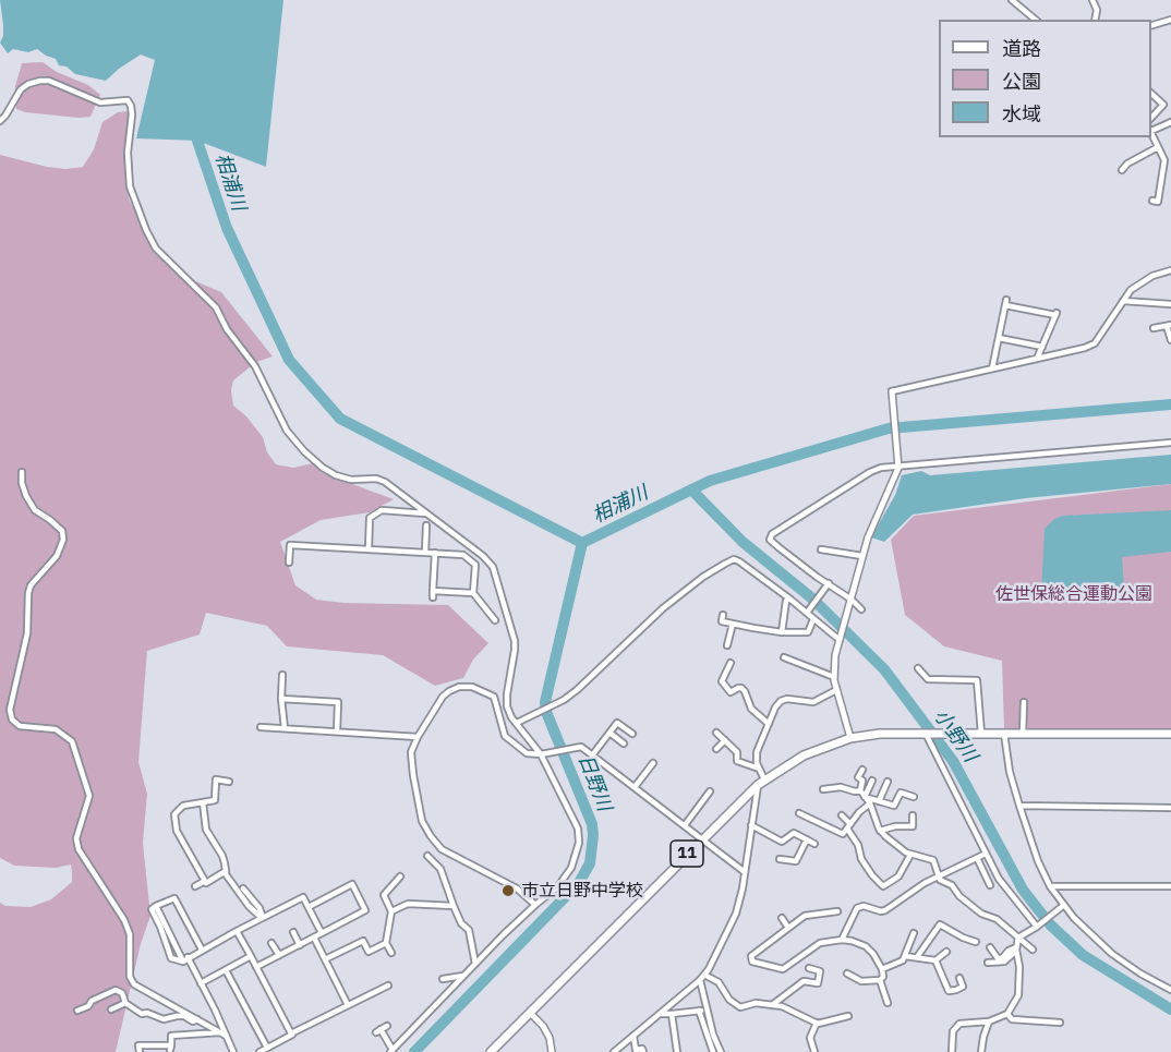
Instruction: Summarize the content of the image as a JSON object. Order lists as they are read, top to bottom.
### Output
{
  "streets": {
    "main road": ["11"]
  },
  "water": ["相浦川", "小野川", "日野川"],
  "parks": ["佐世保総合運動公園"],
  "places": ["市立日野中学校"],
  "legend": ["道路", "公園", "水域"]
}
